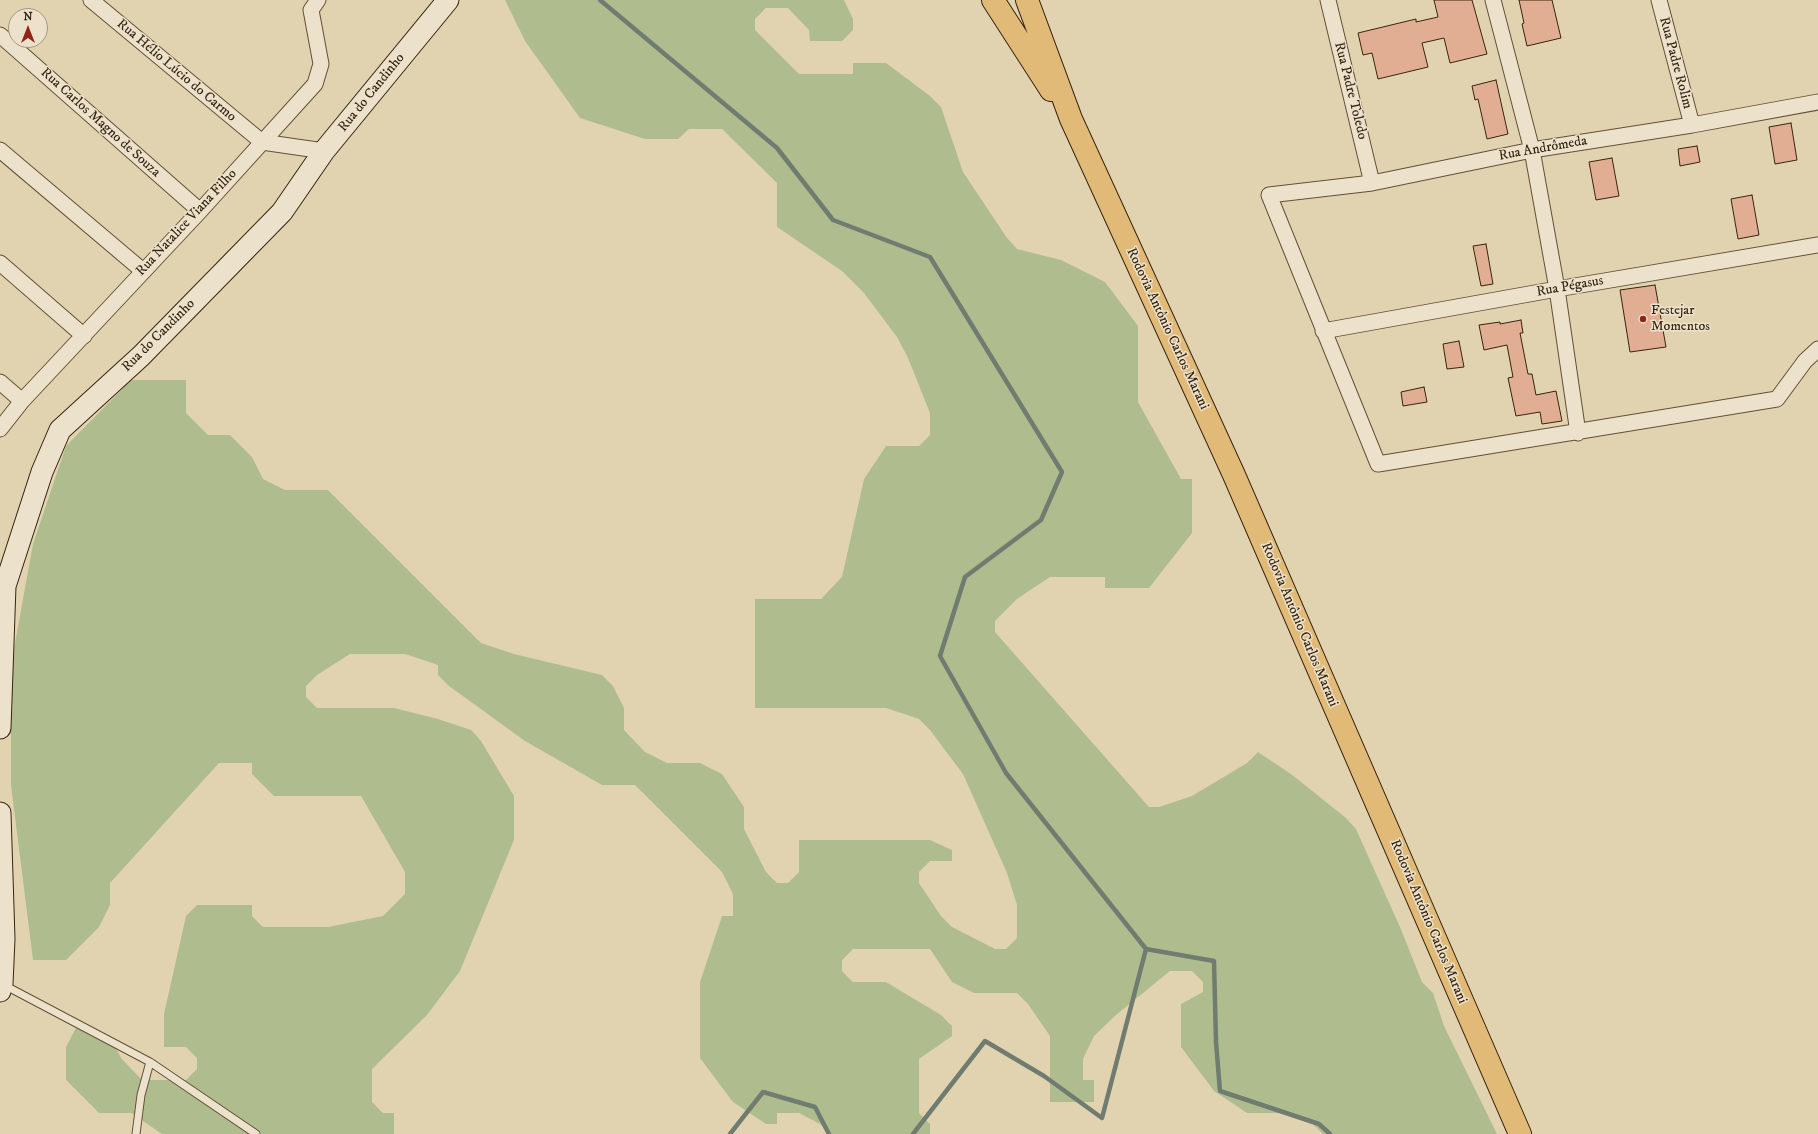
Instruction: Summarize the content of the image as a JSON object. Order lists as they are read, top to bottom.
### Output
{
  "streets": {
    "main road": ["Rodovia Antônio Carlos Marani"],
    "street": [
      "Rua Padre Rolim",
      "Rua Hélio Lúcio do Carmo",
      "Rua Padre Toledo",
      "Rua do Candinho",
      "Rua Carlos Magno de Souza",
      "Rua Andrômeda",
      "Rua Natalice Viana Filho",
      "Rua Pégasus"
    ]
  },
  "crossings": [
    ["Rua Padre Rolim", "Rua Andrômeda"],
    ["Rua Hélio Lúcio do Carmo", "Rua Natalice Viana Filho"],
    ["Rua Padre Toledo", "Rua Andrômeda"],
    ["Rua Carlos Magno de Souza", "Rua Natalice Viana Filho"],
    ["Rua Andrômeda", "Rua Pégasus"]
  ],
  "places": ["Festejar Momentos"],
  "north": "top"
}
